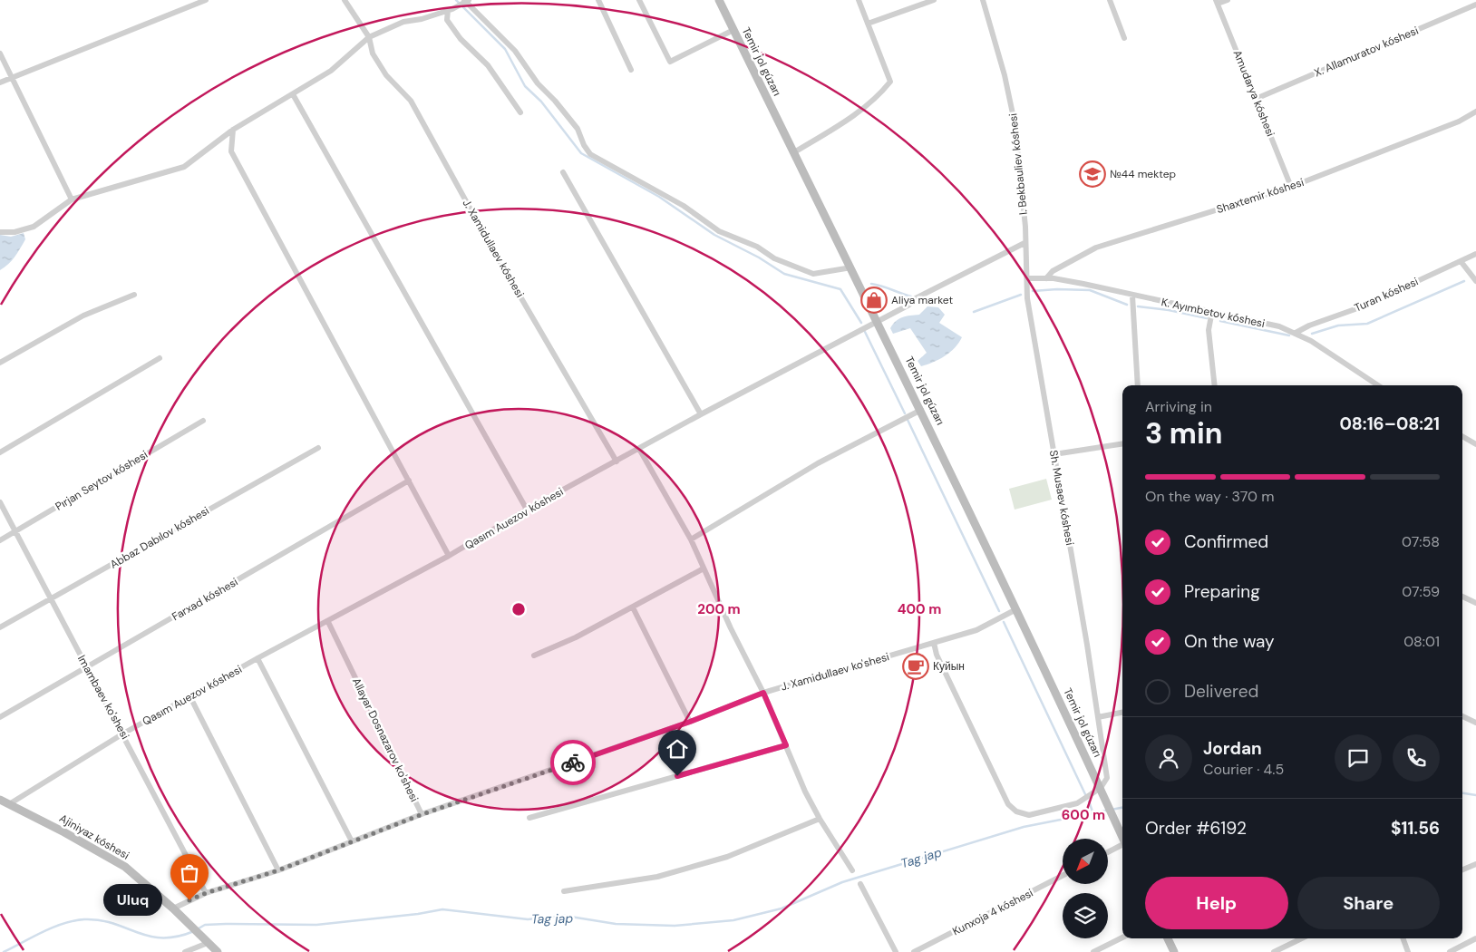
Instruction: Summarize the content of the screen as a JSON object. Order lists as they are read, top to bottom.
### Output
{
  "streets": {
    "street": [
      "X. Allamuratov kóshesi",
      "Temir jol gúzarı",
      "Amudarya kóshesi",
      "I. Bekbauliev kóshesi",
      "Shaxtemir kóshesi",
      "J. Xamidullaev kóshesi",
      "Turan kóshesi",
      "K. Ayımbetov kóshesi",
      "Pırjan Seytov kóshesi",
      "Sh. Musaev kóshesi",
      "Qasım Auezov kóshesi",
      "Abbaz Dabılov kóshesi",
      "Farxad kóshesi",
      "J. Xamidullaev ko'shesi",
      "Imambaev ko'shesi",
      "Allayar Dosnazarov ko'shesi",
      "Ajiniyaz kóshesi",
      "Kunxoja 4 kóshesi"
    ]
  },
  "crossings": [
    ["X. Allamuratov kóshesi", "Amudarya kóshesi"],
    ["Temir jol gúzarı", "Sh. Musaev kóshesi"],
    ["Temir jol gúzarı", "Qasım Auezov kóshesi"],
    ["Temir jol gúzarı", "J. Xamidullaev ko'shesi"],
    ["Amudarya kóshesi", "Shaxtemir kóshesi"],
    ["I. Bekbauliev kóshesi", "K. Ayımbetov kóshesi"],
    ["I. Bekbauliev kóshesi", "Sh. Musaev kóshesi"],
    ["I. Bekbauliev kóshesi", "Qasım Auezov kóshesi"],
    ["Shaxtemir kóshesi", "K. Ayımbetov kóshesi"],
    ["J. Xamidullaev kóshesi", "Qasım Auezov kóshesi"],
    ["Turan kóshesi", "K. Ayımbetov kóshesi"],
    ["K. Ayımbetov kóshesi", "Sh. Musaev kóshesi"],
    ["Pırjan Seytov kóshesi", "Imambaev ko'shesi"],
    ["Qasım Auezov kóshesi", "Imambaev ko'shesi"],
    ["Qasım Auezov kóshesi", "Allayar Dosnazarov ko'shesi"],
    ["Qasım Auezov kóshesi", "Ajiniyaz kóshesi"],
    ["Abbaz Dabılov kóshesi", "Imambaev ko'shesi"],
    ["Farxad kóshesi", "Imambaev ko'shesi"],
    ["J. Xamidullaev ko'shesi", "Allayar Dosnazarov ko'shesi"],
    ["Imambaev ko'shesi", "Allayar Dosnazarov ko'shesi"],
    ["Allayar Dosnazarov ko'shesi", "Ajiniyaz kóshesi"]
  ],
  "water": ["Tag jap"],
  "places": {
    "school or university": ["№44 mektep"],
    "shop": ["Aliya market"],
    "cafe": ["Куйын"],
    "other": ["Uluq"]
  },
  "north": "bottom left",
  "page": {
    "heading": ["3 min", "Arriving in", "08:16–08:21"],
    "panel": [
      "Jordan",
      "Courier · 4.5",
      "Order #6192",
      "$11.56"
    ],
    "bar": "On the way · 370 m",
    "list": [
      ["Confirmed", "07:58"],
      ["Preparing", "07:59"],
      ["On the way", "08:01"],
      "Delivered"
    ],
    "buttons": ["Help", "Share"],
    "bubble": "Uluq"
  },
  "rings": ["200 m", "400 m", "600 m"]
}
